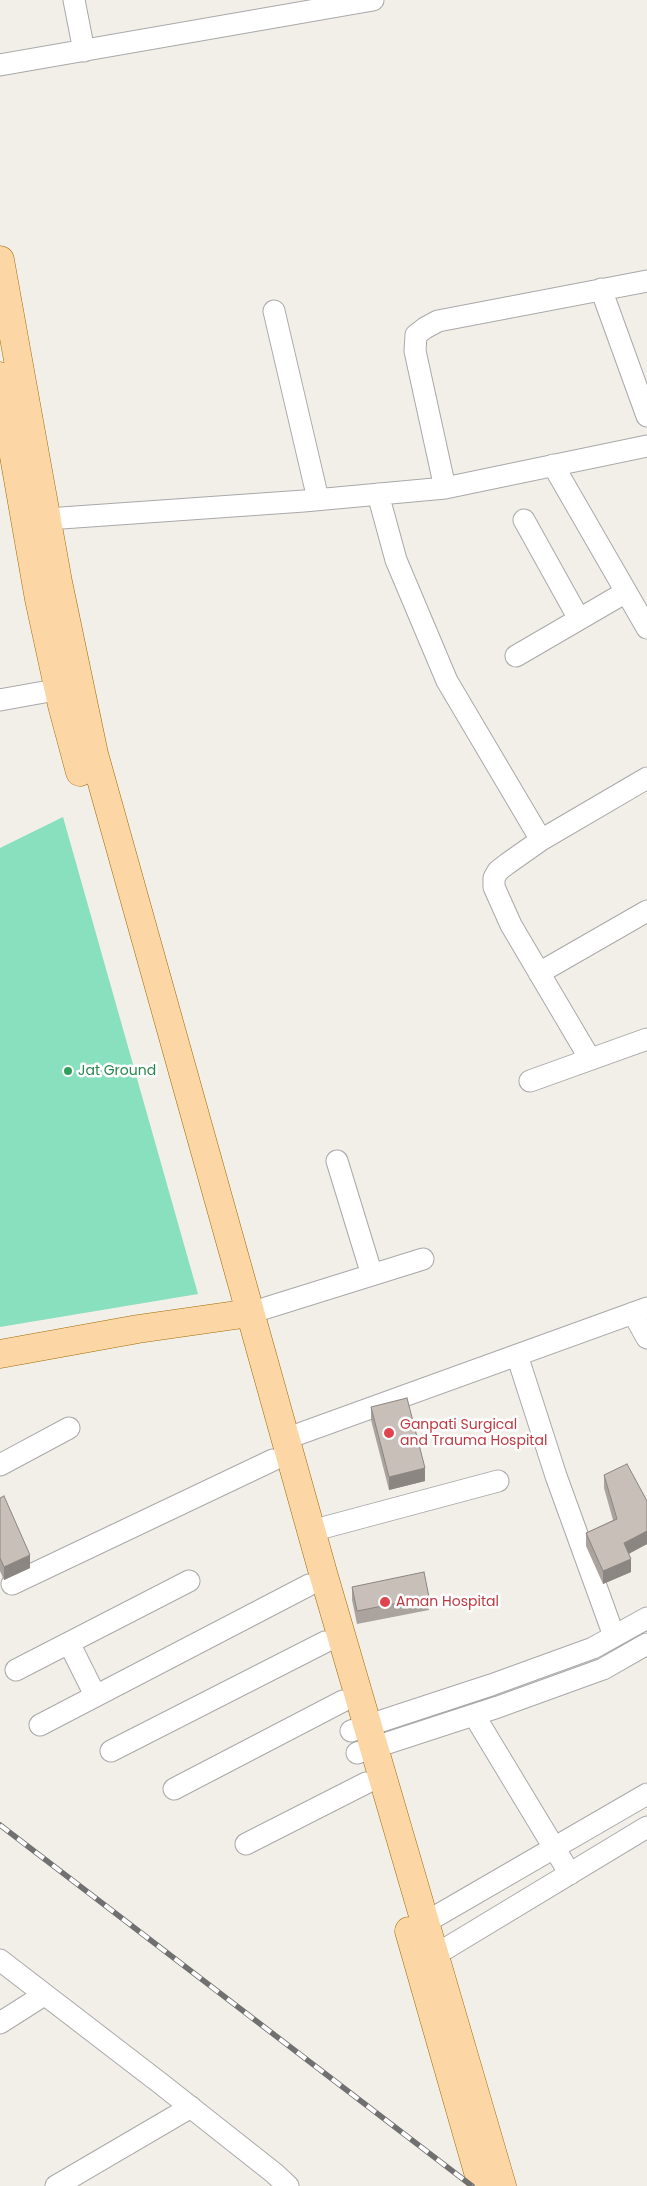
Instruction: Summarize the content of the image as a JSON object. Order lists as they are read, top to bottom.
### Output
{
  "places": ["Jat Ground", "Ganpati Surgical and Trauma Hospital", "Aman Hospital"]
}
